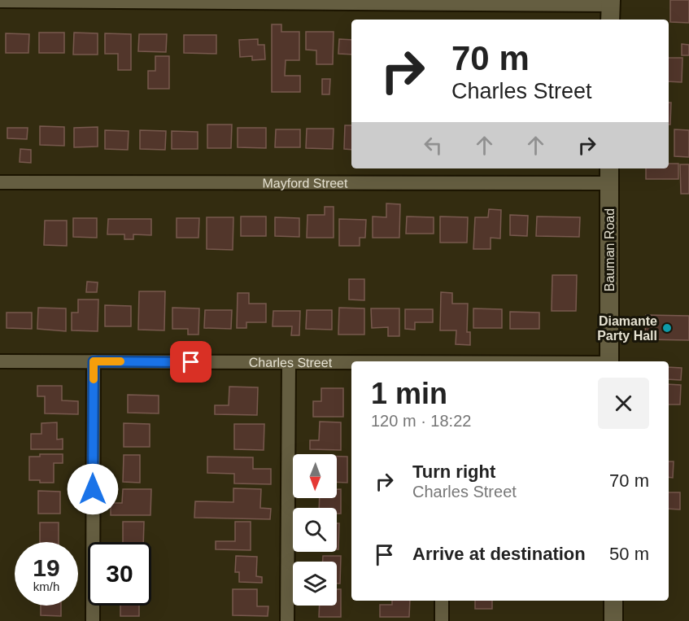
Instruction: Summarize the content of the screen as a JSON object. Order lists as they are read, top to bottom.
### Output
{
  "streets": {
    "street": ["Mayford Street", "Bauman Road", "Charles Street"]
  },
  "crossings": [
    ["Mayford Street", "Bauman Road"]
  ],
  "places": ["Diamante Party Hall"],
  "north": "bottom",
  "page": {
    "turn": ["70 m", "Charles Street"],
    "heading": ["1 min", "120 m · 18:22"],
    "list": [
      {
        "name": "Turn right",
        "note": "Charles Street",
        "value": "70 m"
      },
      {
        "name": "Arrive at destination",
        "value": "50 m"
      }
    ],
    "speed": "19 km/h",
    "limit": "30"
  }
}
